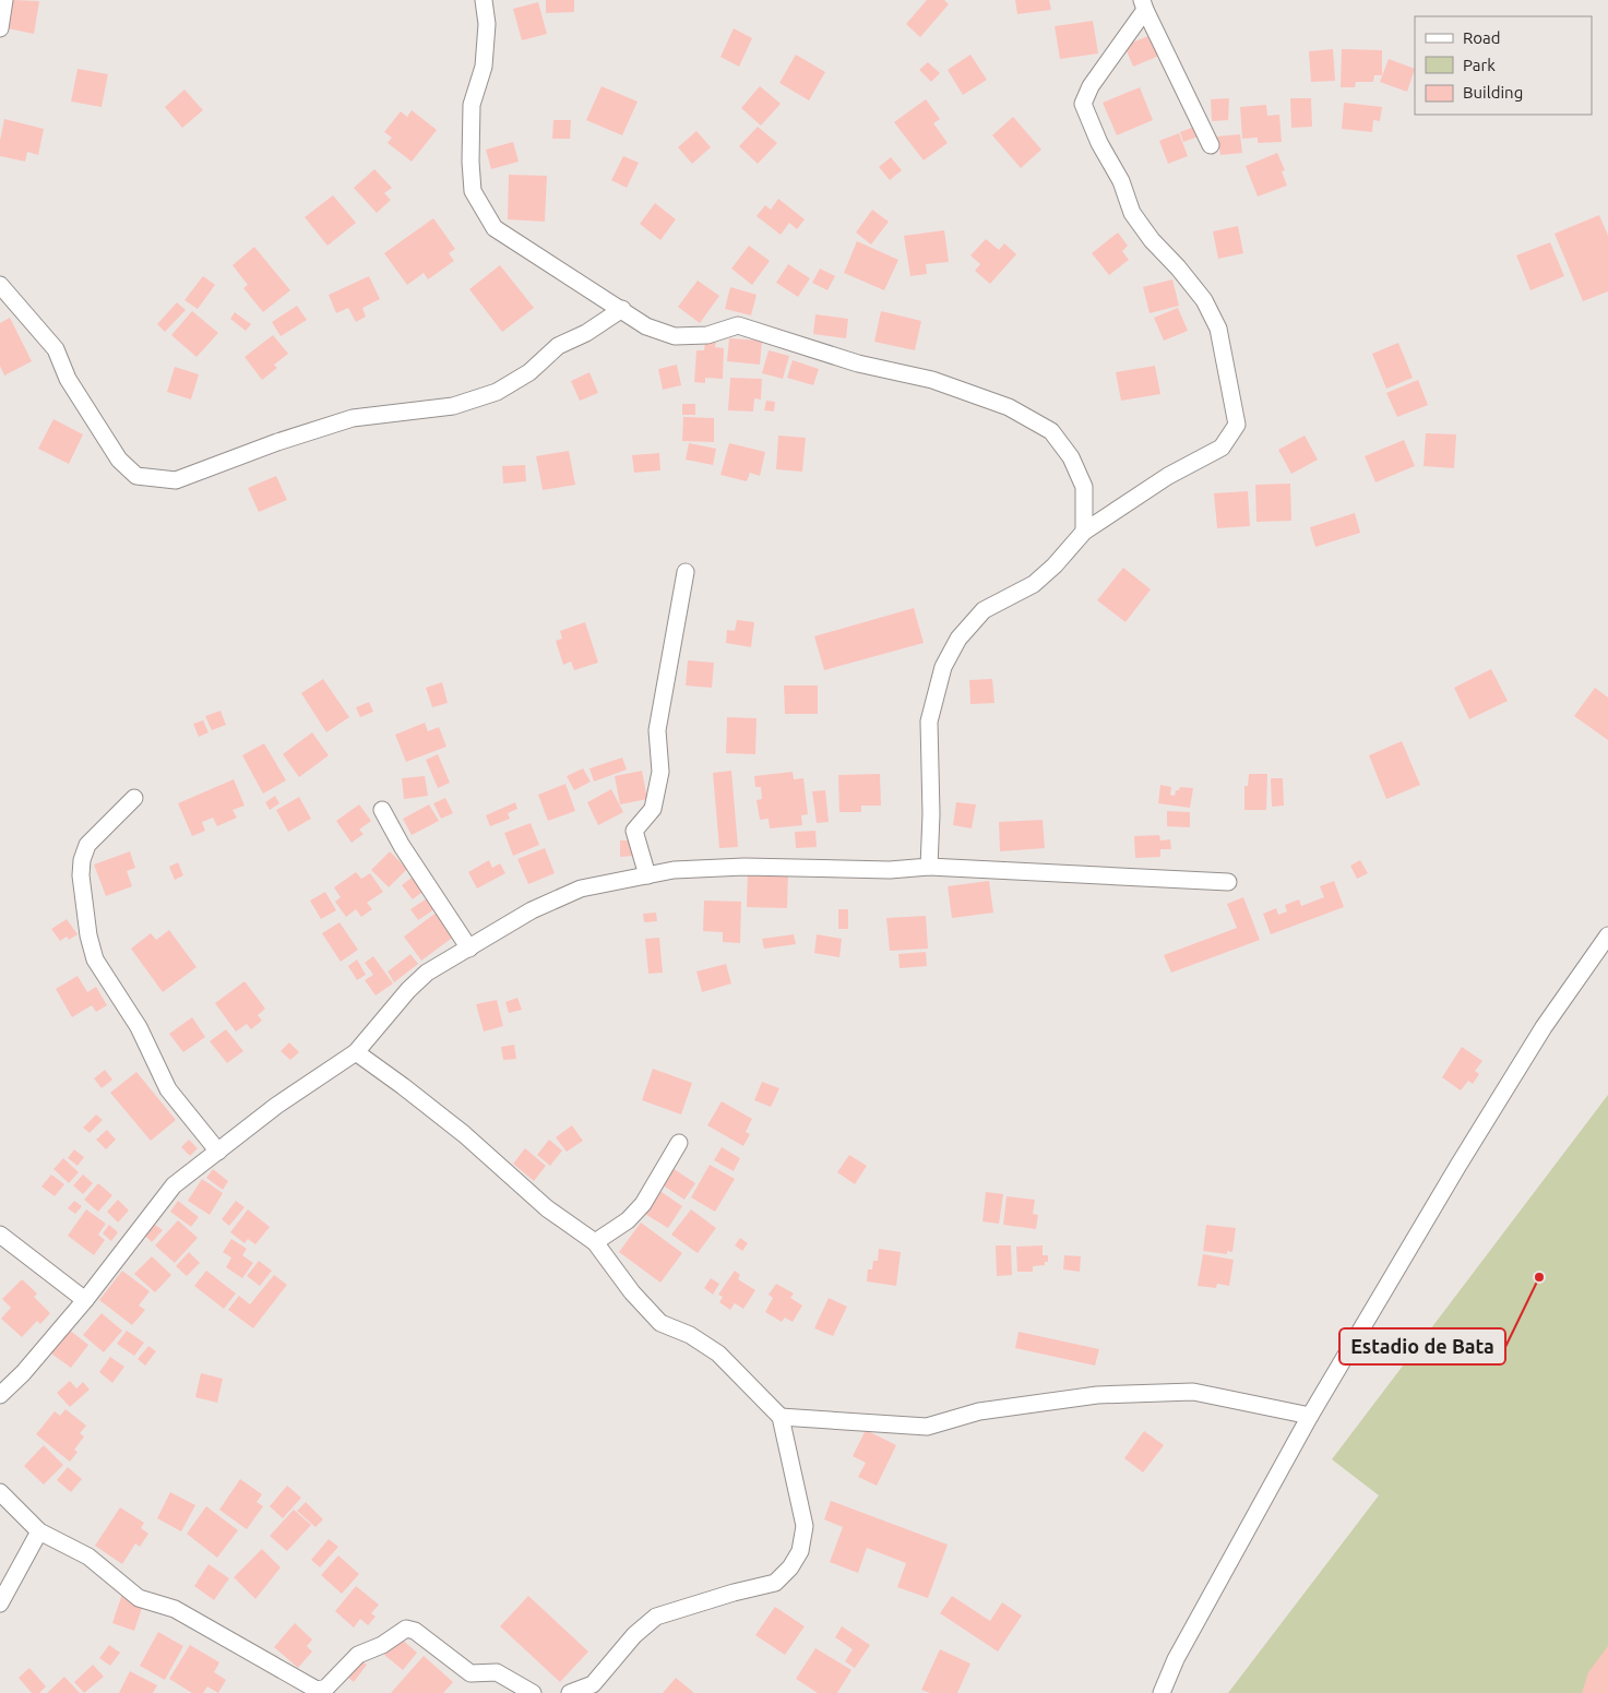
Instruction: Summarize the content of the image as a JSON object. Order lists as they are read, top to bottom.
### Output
{
  "places": ["Estadio de Bata"],
  "legend": ["Road", "Park", "Building"]
}
